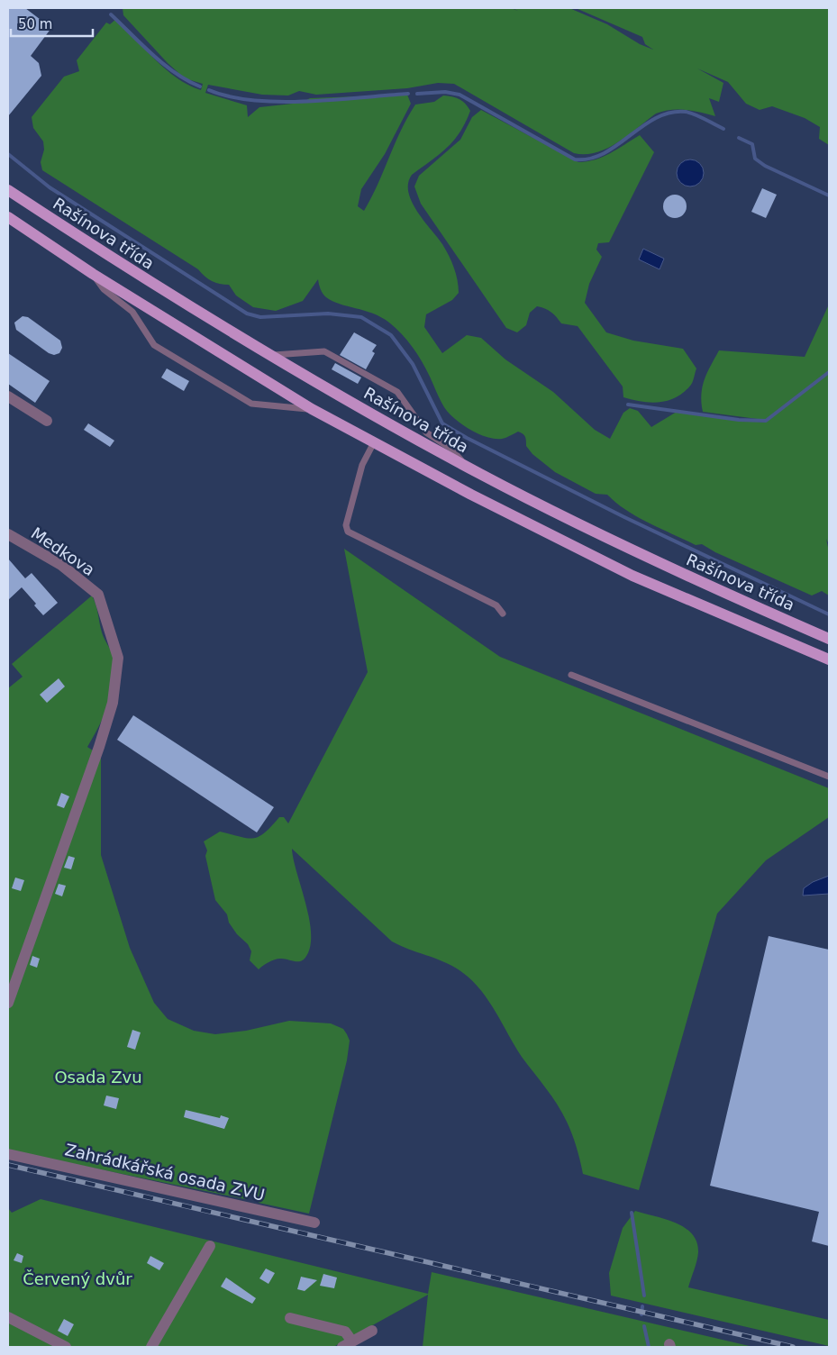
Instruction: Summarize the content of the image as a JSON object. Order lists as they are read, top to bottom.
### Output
{
  "streets": {
    "main road": ["Rašínova třída"],
    "street": ["Medkova", "Zahrádkářská osada ZVU"]
  },
  "parks": ["Osada Zvu", "Červený dvůr"],
  "scale_bar": "50 m"
}
